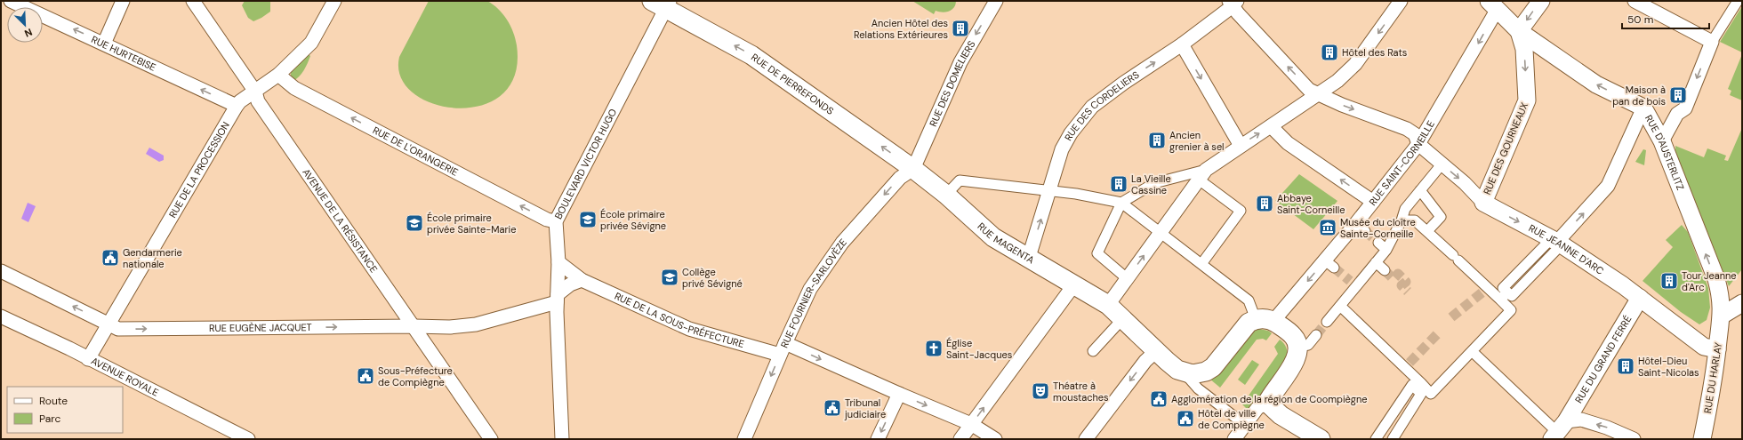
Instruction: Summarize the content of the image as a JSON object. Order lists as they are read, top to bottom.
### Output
{
  "streets": {
    "main road": ["RUE DE PIERREFONDS", "RUE MAGENTA"],
    "street": [
      "RUE HURTEBISE",
      "RUE DES DOMELIERS",
      "RUE DES CORDELIERS",
      "RUE DES GOURNEAUX",
      "RUE DE L'ORANGERIE",
      "RUE D'AUSTERLITZ",
      "RUE SAINT-CORNEILLE",
      "BOULEVARD VICTOR HUGO",
      "RUE DE LA PROCESSION",
      "AVENUE DE LA RÉSISTANCE",
      "RUE JEANNE D'ARC",
      "RUE FOURNIER-SARLOVÈZE",
      "RUE DE LA SOUS-PRÉFECTURE",
      "RUE EUGÈNE JACQUET",
      "RUE DU GRAND FERRÉ",
      "AVENUE ROYALE",
      "RUE DU HARLAY"
    ]
  },
  "crossings": [
    ["RUE HURTEBISE", "RUE DE LA PROCESSION"],
    ["RUE DES DOMELIERS", "RUE DE PIERREFONDS"],
    ["RUE DES DOMELIERS", "RUE MAGENTA"],
    ["RUE DES DOMELIERS", "RUE FOURNIER-SARLOVÈZE"],
    ["RUE DE PIERREFONDS", "BOULEVARD VICTOR HUGO"],
    ["RUE DE PIERREFONDS", "RUE MAGENTA"],
    ["RUE DE PIERREFONDS", "RUE FOURNIER-SARLOVÈZE"],
    ["RUE DES CORDELIERS", "RUE MAGENTA"],
    ["RUE DES CORDELIERS", "RUE JEANNE D'ARC"],
    ["RUE DES GOURNEAUX", "RUE D'AUSTERLITZ"],
    ["RUE DES GOURNEAUX", "RUE JEANNE D'ARC"],
    ["RUE DE L'ORANGERIE", "BOULEVARD VICTOR HUGO"],
    ["RUE DE L'ORANGERIE", "RUE DE LA PROCESSION"],
    ["RUE D'AUSTERLITZ", "RUE SAINT-CORNEILLE"],
    ["RUE D'AUSTERLITZ", "RUE DU HARLAY"],
    ["RUE SAINT-CORNEILLE", "RUE JEANNE D'ARC"],
    ["BOULEVARD VICTOR HUGO", "RUE DE LA SOUS-PRÉFECTURE"],
    ["RUE DE LA PROCESSION", "AVENUE DE LA RÉSISTANCE"],
    ["RUE DE LA PROCESSION", "RUE EUGÈNE JACQUET"],
    ["RUE DE LA PROCESSION", "AVENUE ROYALE"],
    ["AVENUE DE LA RÉSISTANCE", "RUE EUGÈNE JACQUET"],
    ["RUE MAGENTA", "RUE FOURNIER-SARLOVÈZE"],
    ["RUE JEANNE D'ARC", "RUE DU GRAND FERRÉ"],
    ["RUE JEANNE D'ARC", "RUE DU HARLAY"],
    ["RUE FOURNIER-SARLOVÈZE", "RUE DE LA SOUS-PRÉFECTURE"]
  ],
  "one_way": [
    "RUE HURTEBISE",
    "RUE DES DOMELIERS",
    "RUE DE PIERREFONDS",
    "RUE DE L'ORANGERIE",
    "RUE D'AUSTERLITZ",
    "RUE FOURNIER-SARLOVÈZE",
    "RUE DE LA SOUS-PRÉFECTURE"
  ],
  "places": {
    "building": [
      "Ancien Hôtel des Relations Extérieures",
      "Hôtel des Rats",
      "Maison à pan de bois",
      "Ancien grenier à sel",
      "La Vieille Cassine",
      "Abbaye Saint-Corneille",
      "Tour Jeanne d'Arc",
      "Hôtel-Dieu Saint-Nicolas"
    ],
    "school or university": ["École primaire privée Sévigne", "École primaire privée Sainte-Marie", "Collège privé Sévigné"],
    "museum": ["Musée du cloître Sainte-Corneille"],
    "public building": [
      "Gendarmerie nationale",
      "Sous-Préfecture de Compiègne",
      "Agglomération de la région de Coompiègne",
      "Tribunal judiciaire",
      "Hôtel de ville de Compiègne"
    ],
    "church": ["Église Saint-Jacques"],
    "theatre": ["Théatre à moustaches"]
  },
  "legend": ["Route", "Parc"],
  "scale_bar": "50 m",
  "north": "bottom right"
}
